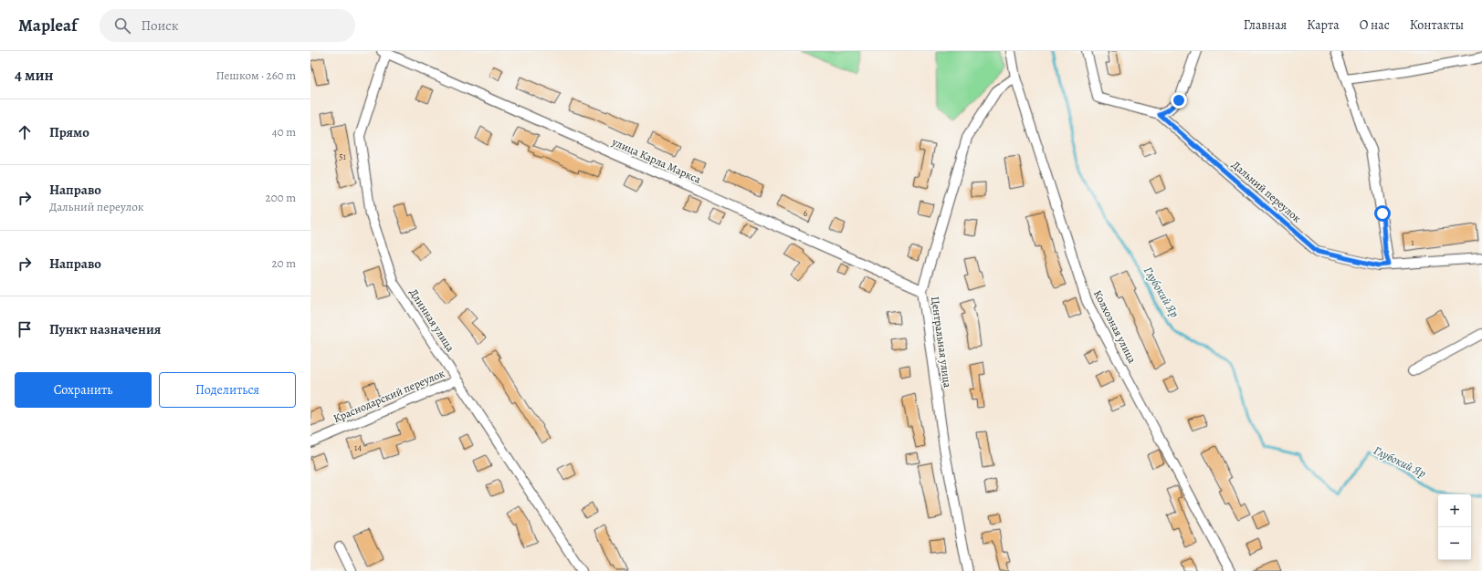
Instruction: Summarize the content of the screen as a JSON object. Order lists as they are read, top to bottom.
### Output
{
  "streets": {
    "street": [
      "улица Карла Маркса",
      "Дальний переулок",
      "Длинная улица",
      "Колхозная улица",
      "Центральная улица",
      "Краснодарский переулок"
    ]
  },
  "crossings": [
    ["улица Карла Маркса", "Длинная улица"],
    ["улица Карла Маркса", "Центральная улица"],
    ["Длинная улица", "Краснодарский переулок"],
    ["Колхозная улица", "Центральная улица"]
  ],
  "water": ["Глубокий Яр"],
  "house_numbers": [
    "51",
    "6",
    "1",
    "14"
  ],
  "page": {
    "header": "Mapleaf",
    "search": "Поиск",
    "nav": [
      "Главная",
      "Карта",
      "О нас",
      "Контакты"
    ],
    "heading": ["4 мин", "Пешком · 260 m"],
    "list": [
      ["Прямо", "40 m"],
      ["Направо", "Дальний переулок", "200 m"],
      ["Направо", "20 m"],
      "Пункт назначения"
    ],
    "buttons": ["Сохранить", "Поделиться"],
    "map_buttons": ["+", "−"]
  }
}
